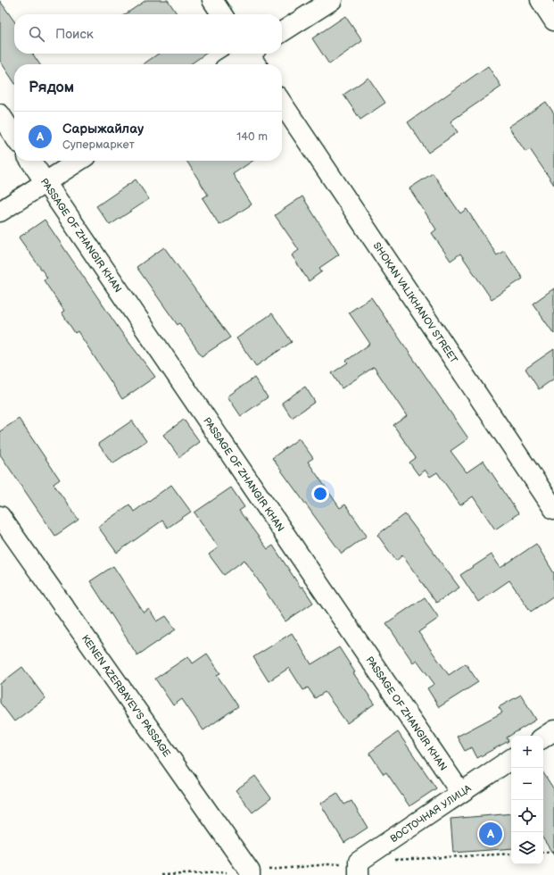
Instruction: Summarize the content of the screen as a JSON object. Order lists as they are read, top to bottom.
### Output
{
  "streets": {
    "street": [
      "PASSAGE OF ZHANGIR KHAN",
      "SHOKAN VALIKHANOV STREET",
      "KENEN AZERBAYEV'S PASSAGE",
      "ВОСТОЧНАЯ УЛИЦА"
    ]
  },
  "crossings": [
    ["PASSAGE OF ZHANGIR KHAN", "ВОСТОЧНАЯ УЛИЦА"]
  ],
  "page": {
    "search": "Поиск",
    "heading": "Рядом",
    "list": [
      {
        "mark": "A",
        "name": "Сарыжайлау",
        "note": "Супермаркет",
        "value": "140 m"
      }
    ],
    "map_buttons": ["+", "−"],
    "pins": "A"
  }
}
